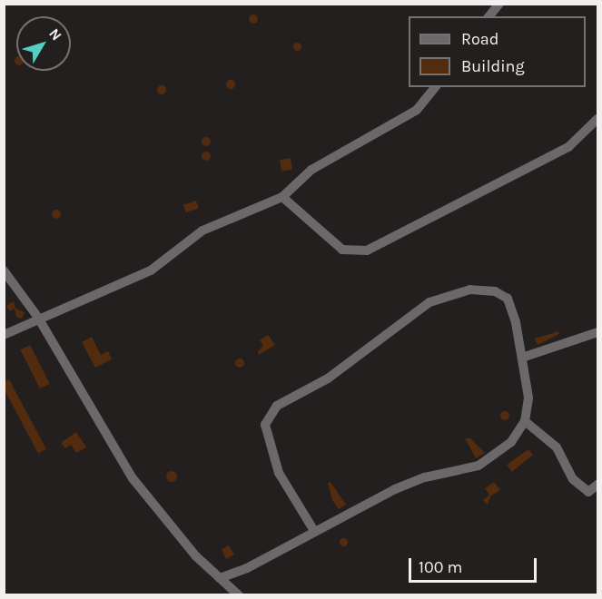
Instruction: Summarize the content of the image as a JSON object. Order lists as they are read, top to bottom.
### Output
{
  "legend": ["Road", "Building"],
  "scale_bar": "100 m",
  "north": "top right"
}
